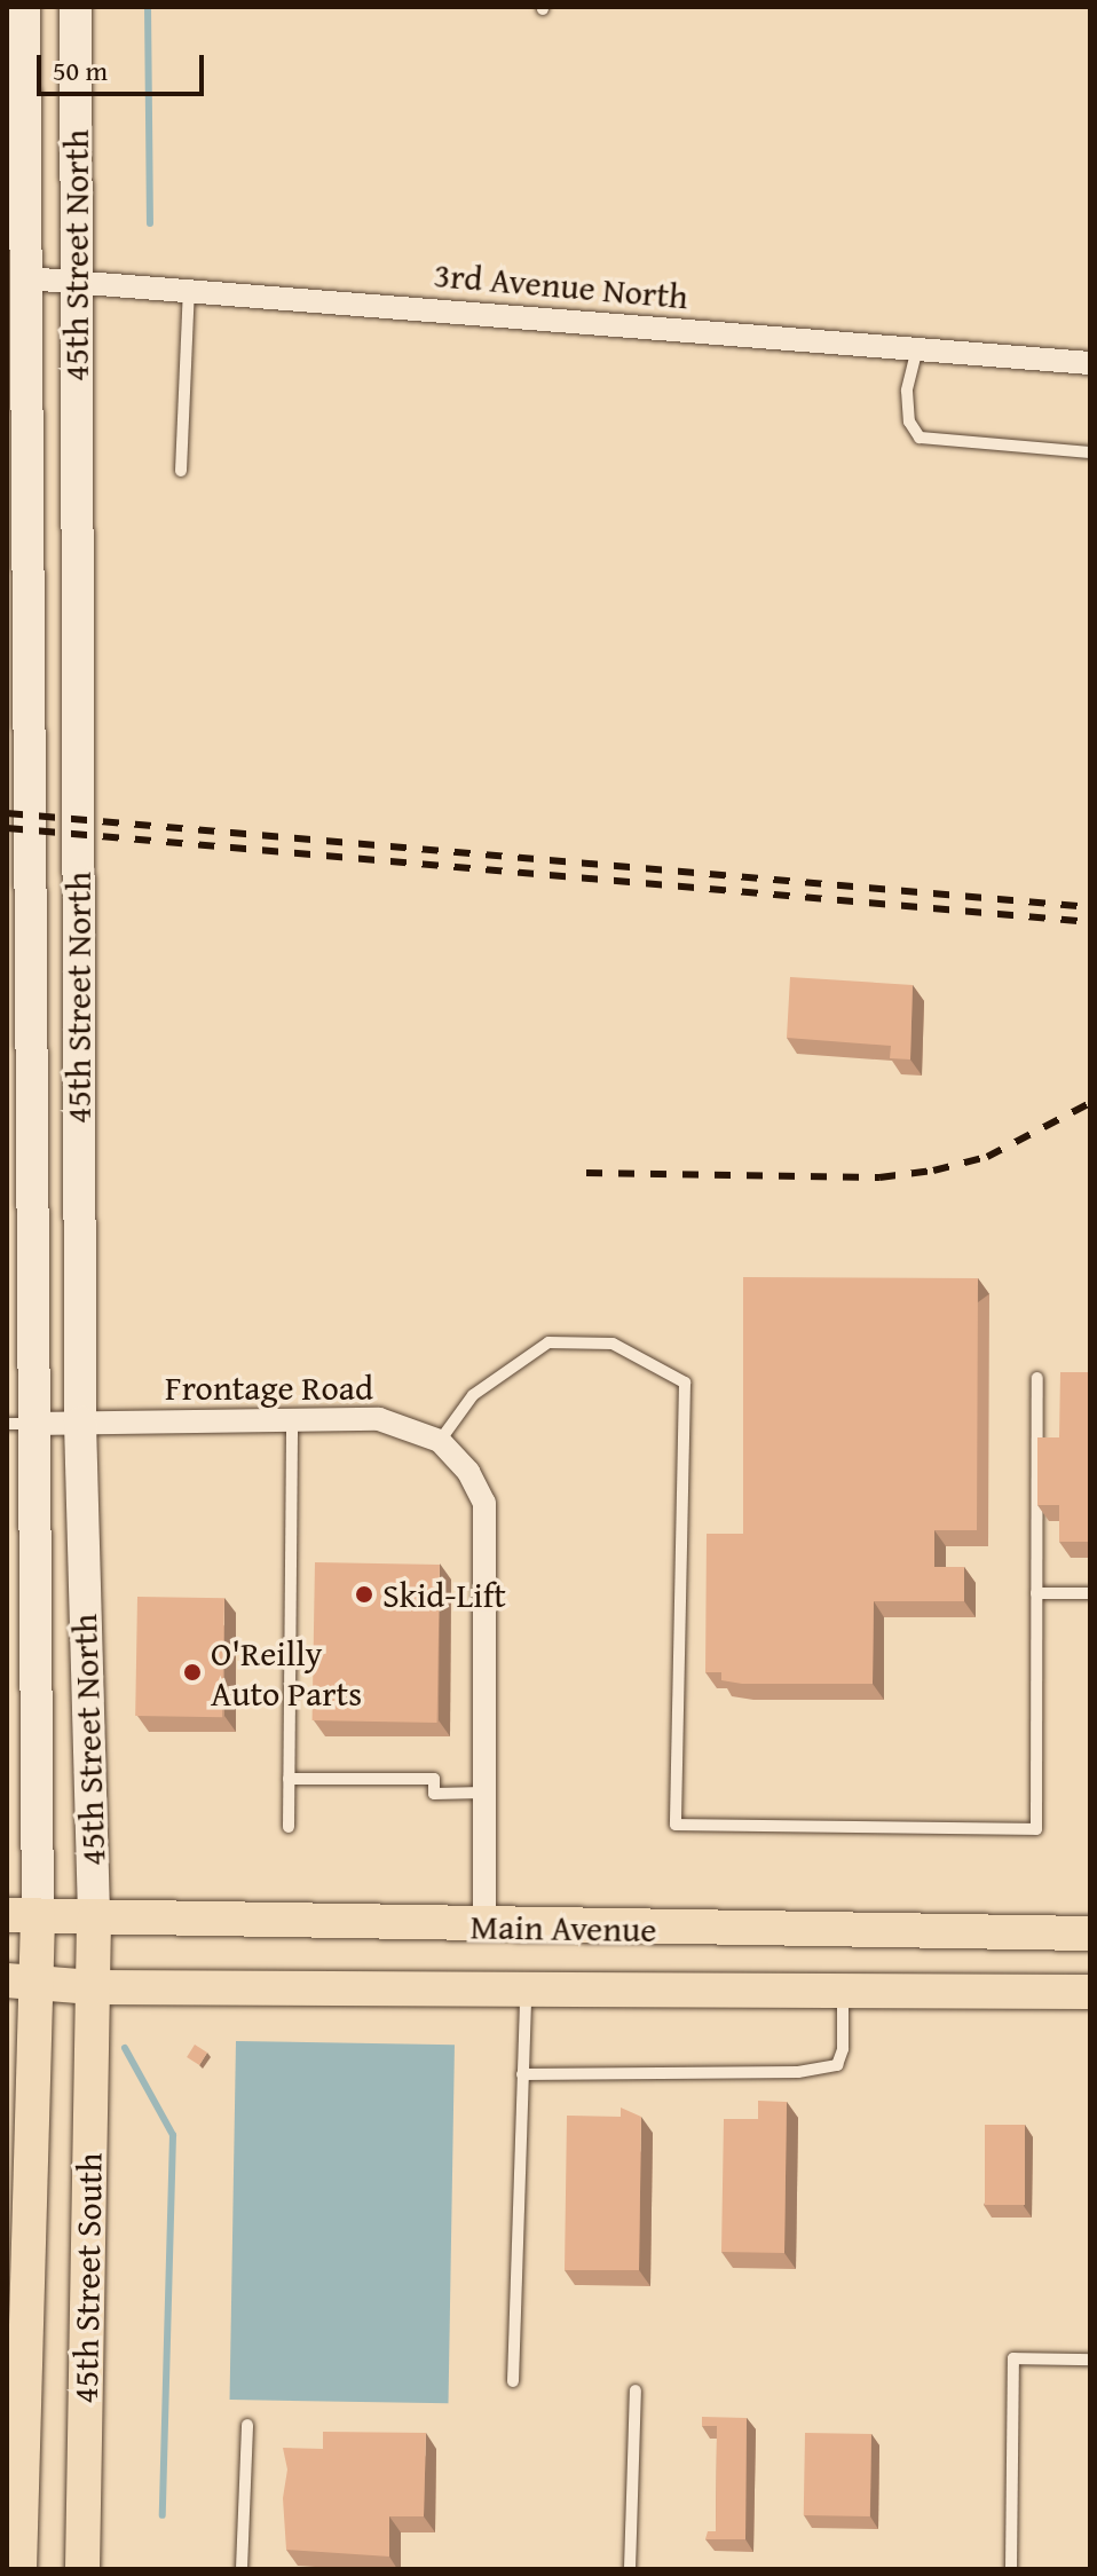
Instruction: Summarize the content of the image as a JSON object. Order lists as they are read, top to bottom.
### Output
{
  "streets": {
    "main road": ["45th Street North", "Main Avenue", "45th Street South"],
    "street": ["3rd Avenue North", "Frontage Road"]
  },
  "crossings": [
    ["45th Street North", "3rd Avenue North"],
    ["45th Street North", "Frontage Road"],
    ["45th Street North", "Main Avenue"],
    ["45th Street North", "45th Street South"],
    ["Frontage Road", "Main Avenue"],
    ["Main Avenue", "45th Street South"]
  ],
  "places": ["Skid-Lift", "O'Reilly Auto Parts"],
  "scale_bar": "50 m"
}
